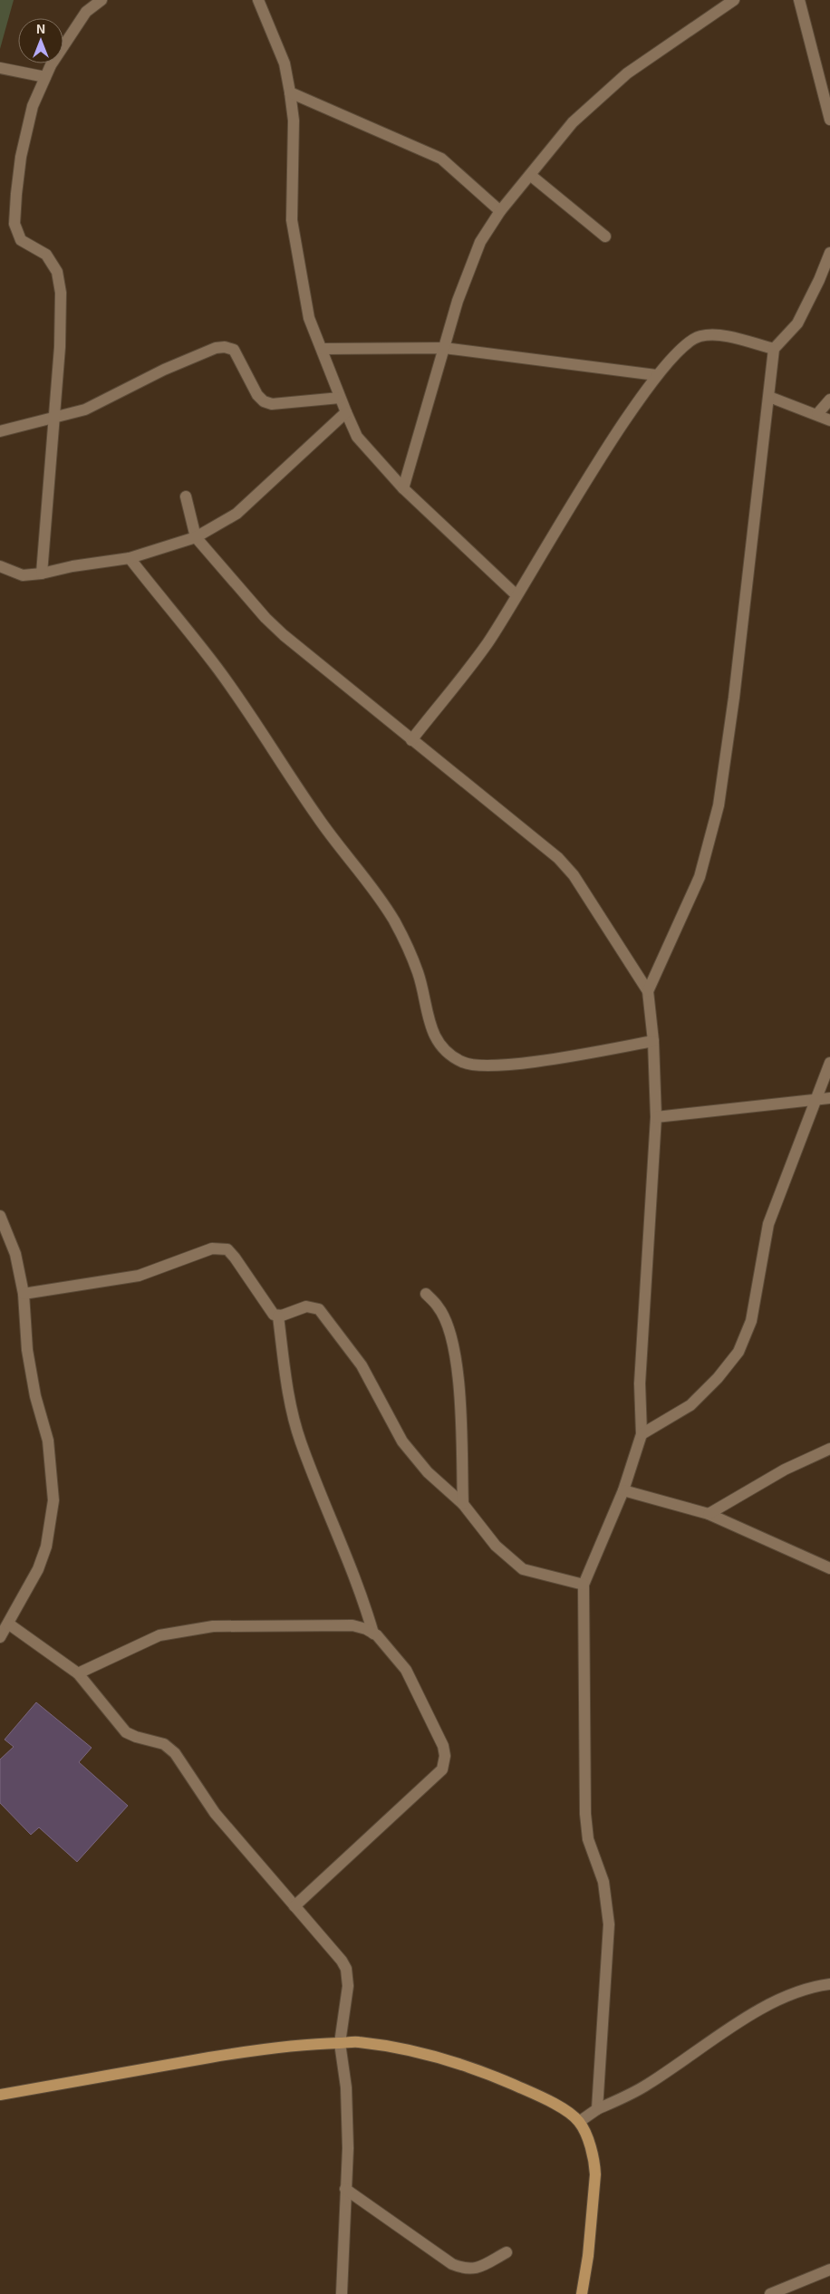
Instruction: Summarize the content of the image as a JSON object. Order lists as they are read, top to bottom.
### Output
{
  "north": "top"
}
